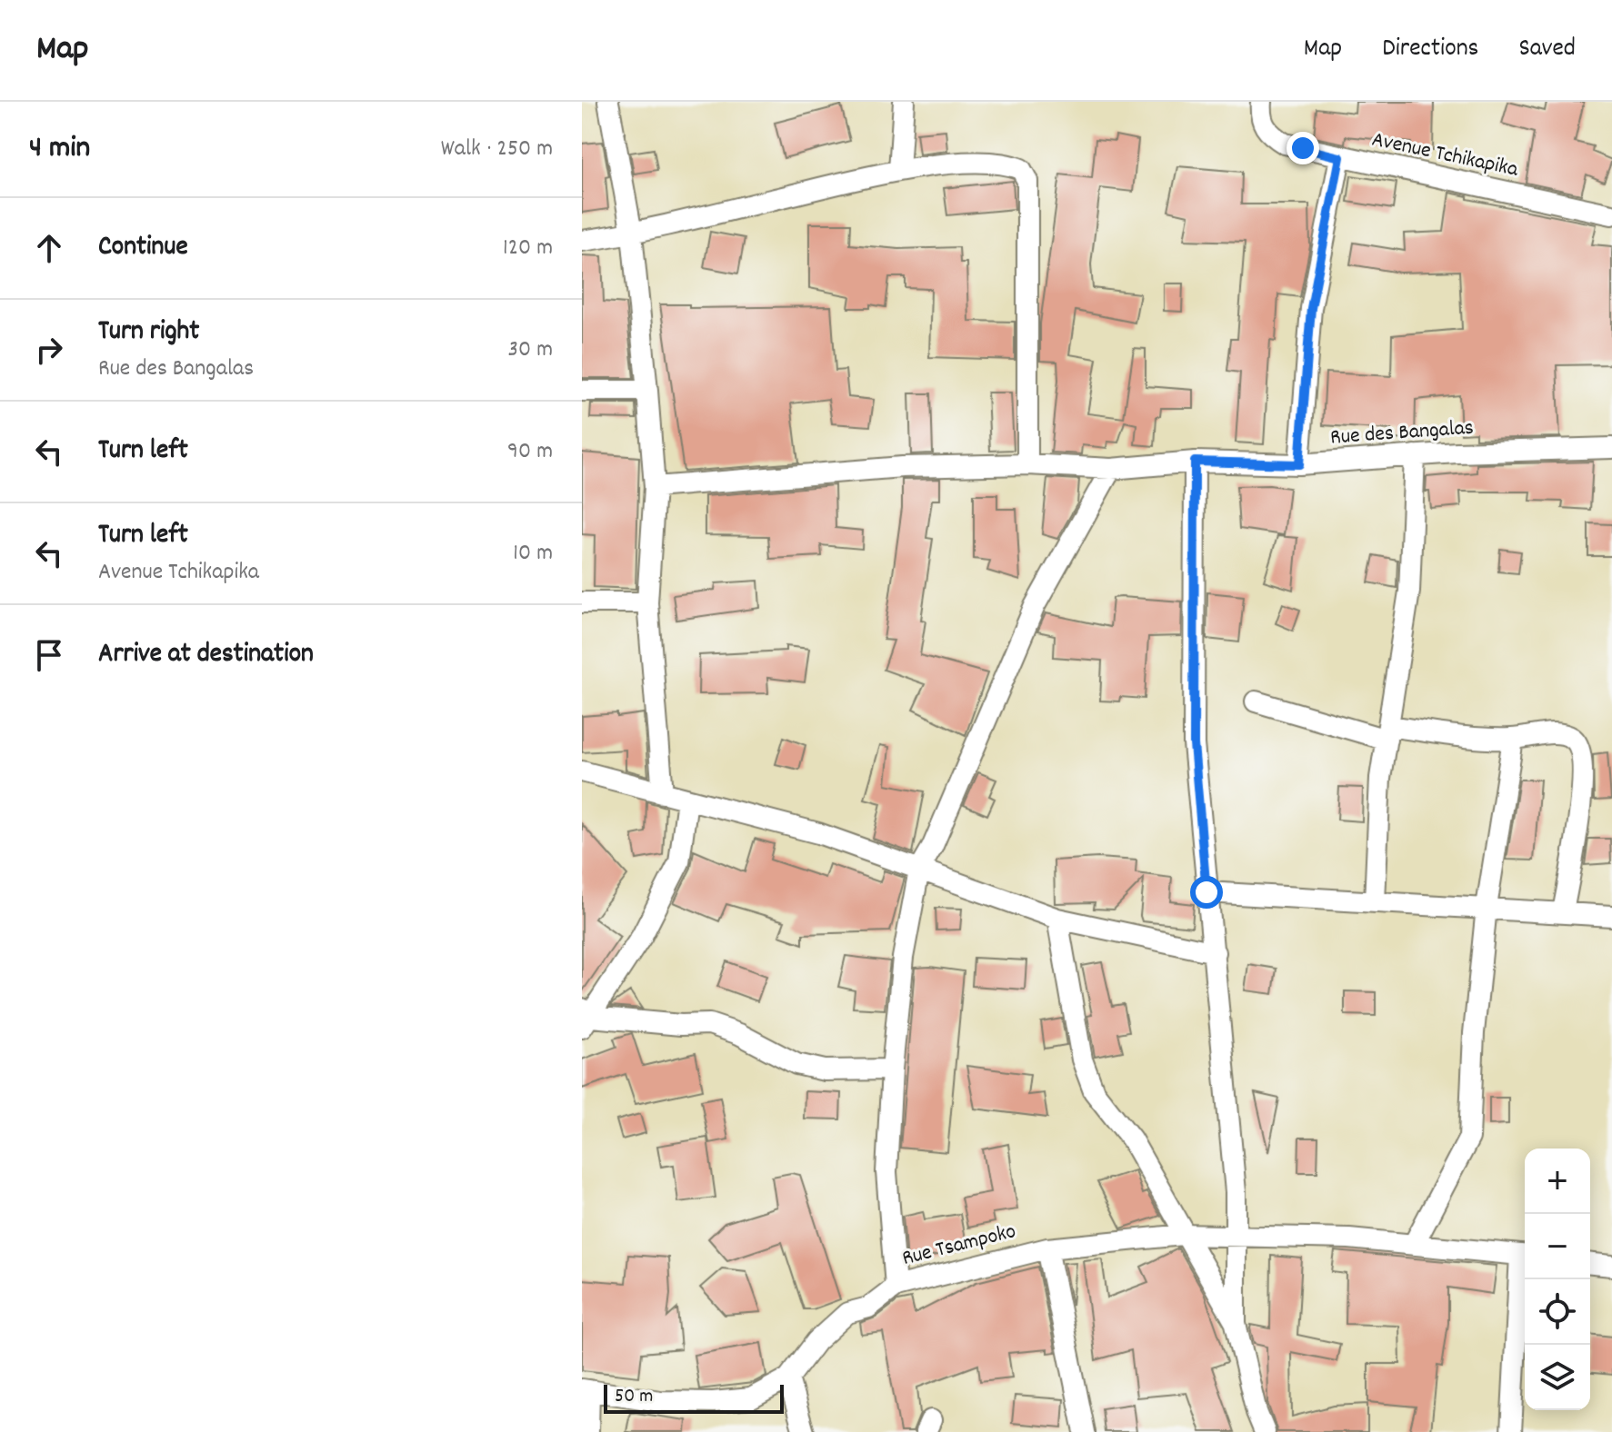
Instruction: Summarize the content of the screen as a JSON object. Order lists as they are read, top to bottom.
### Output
{
  "streets": {
    "street": ["Avenue Tchikapika", "Rue des Bangalas", "Rue Tsampoko"]
  },
  "scale_bar": "50 m",
  "page": {
    "header": "Map",
    "nav": ["Map", "Directions", "Saved"],
    "heading": ["4 min", "Walk · 250 m"],
    "list": [
      ["Continue", "120 m"],
      ["Turn right", "Rue des Bangalas", "30 m"],
      ["Turn left", "90 m"],
      ["Turn left", "Avenue Tchikapika", "10 m"],
      "Arrive at destination"
    ],
    "map_buttons": ["+", "−"],
    "scale": "50 m"
  }
}
